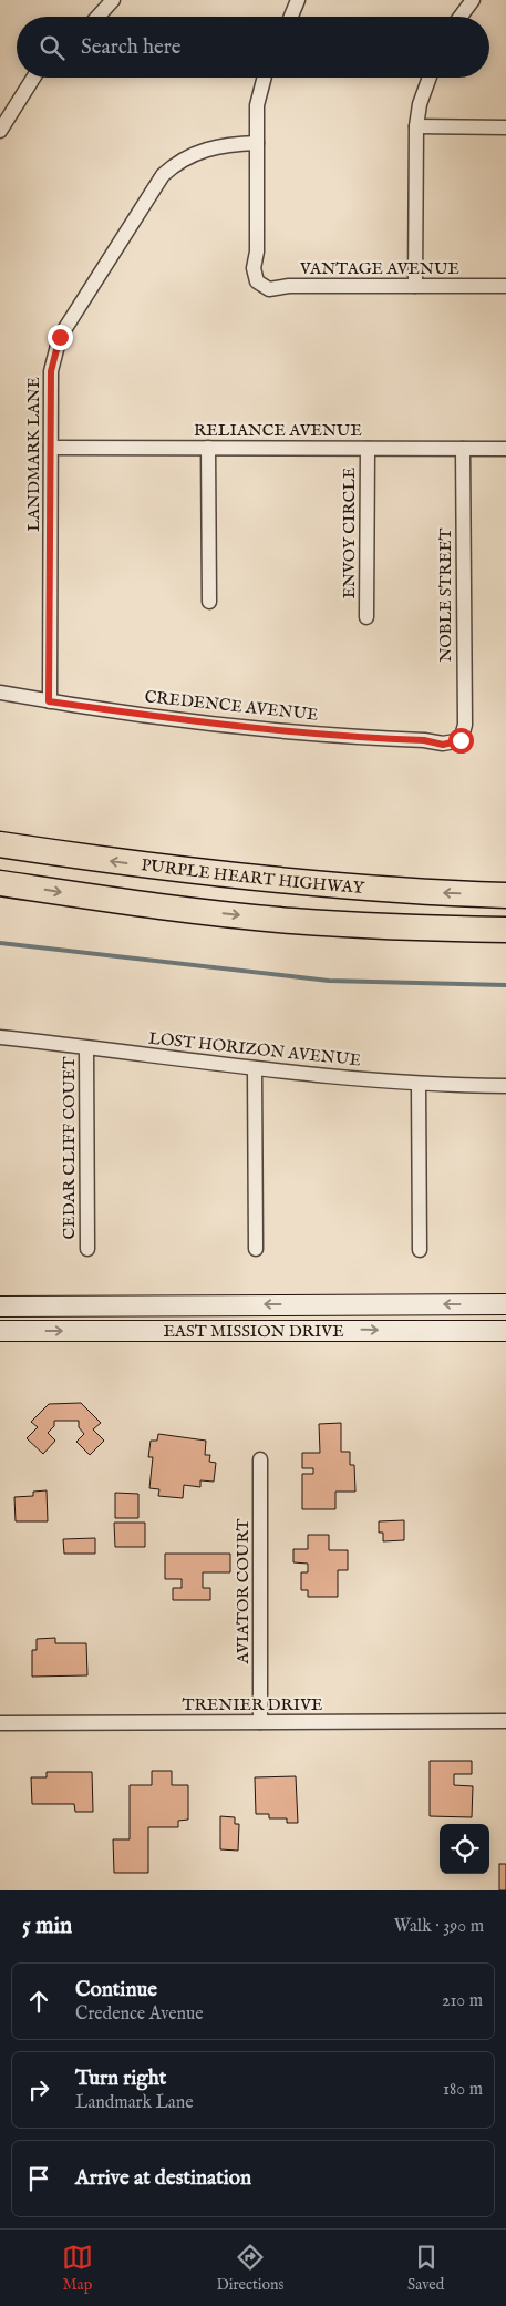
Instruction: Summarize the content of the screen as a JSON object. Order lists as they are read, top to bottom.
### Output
{
  "streets": {
    "highway": ["PURPLE HEART HIGHWAY"],
    "street": [
      "VANTAGE AVENUE",
      "RELIANCE AVENUE",
      "LANDMARK LANE",
      "ENVOY CIRCLE",
      "NOBLE STREET",
      "CREDENCE AVENUE",
      "LOST HORIZON AVENUE",
      "CEDAR CLIFF COUET",
      "EAST MISSION DRIVE",
      "AVIATOR COURT",
      "TRENIER DRIVE"
    ]
  },
  "crossings": [
    ["VANTAGE AVENUE", "LANDMARK LANE"],
    ["RELIANCE AVENUE", "LANDMARK LANE"],
    ["RELIANCE AVENUE", "ENVOY CIRCLE"],
    ["RELIANCE AVENUE", "NOBLE STREET"],
    ["LANDMARK LANE", "CREDENCE AVENUE"],
    ["NOBLE STREET", "CREDENCE AVENUE"],
    ["LOST HORIZON AVENUE", "CEDAR CLIFF COUET"],
    ["AVIATOR COURT", "TRENIER DRIVE"]
  ],
  "page": {
    "search": "Search here",
    "heading": ["5 min", "Walk · 390 m"],
    "list": [
      ["Continue", "Credence Avenue", "210 m"],
      ["Turn right", "Landmark Lane", "180 m"],
      "Arrive at destination"
    ],
    "nav": ["Map", "Directions", "Saved"]
  }
}
